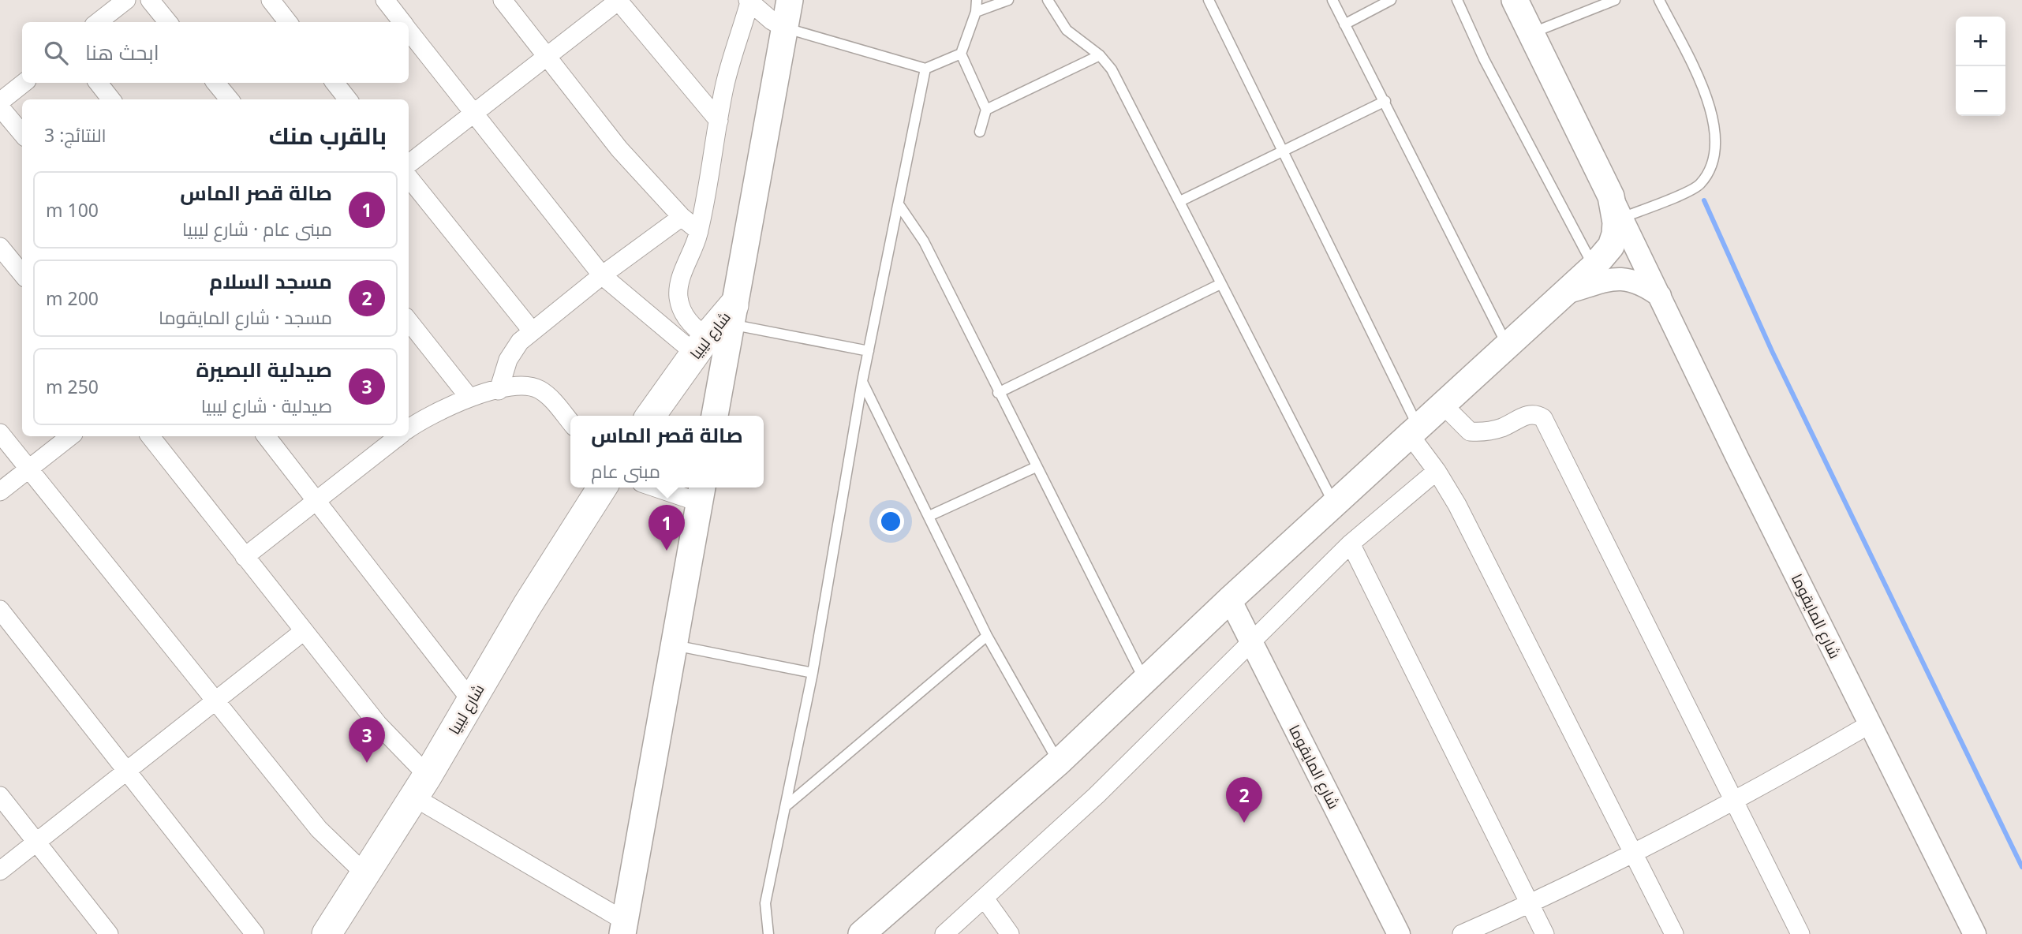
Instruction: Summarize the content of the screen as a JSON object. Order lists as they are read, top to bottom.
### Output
{
  "streets": {
    "main road": ["شارع ليبيا"],
    "street": ["شارع المايقوما"]
  },
  "page": {
    "map_buttons": ["+", "−"],
    "search": "ابحث هنا",
    "heading": ["بالقرب منك", "النتائج: 3"],
    "list": [
      {
        "mark": "1",
        "name": "صالة قصر الماس",
        "note": "مبنى عام · شارع ليبيا",
        "value": "100 m"
      },
      {
        "mark": "2",
        "name": "مسجد السلام",
        "note": "مسجد · شارع المايقوما",
        "value": "200 m"
      },
      {
        "mark": "3",
        "name": "صيدلية البصيرة",
        "note": "صيدلية · شارع ليبيا",
        "value": "250 m"
      }
    ],
    "popup": ["صالة قصر الماس", "مبنى عام"],
    "pins": ["1", "3", "2"]
  }
}
